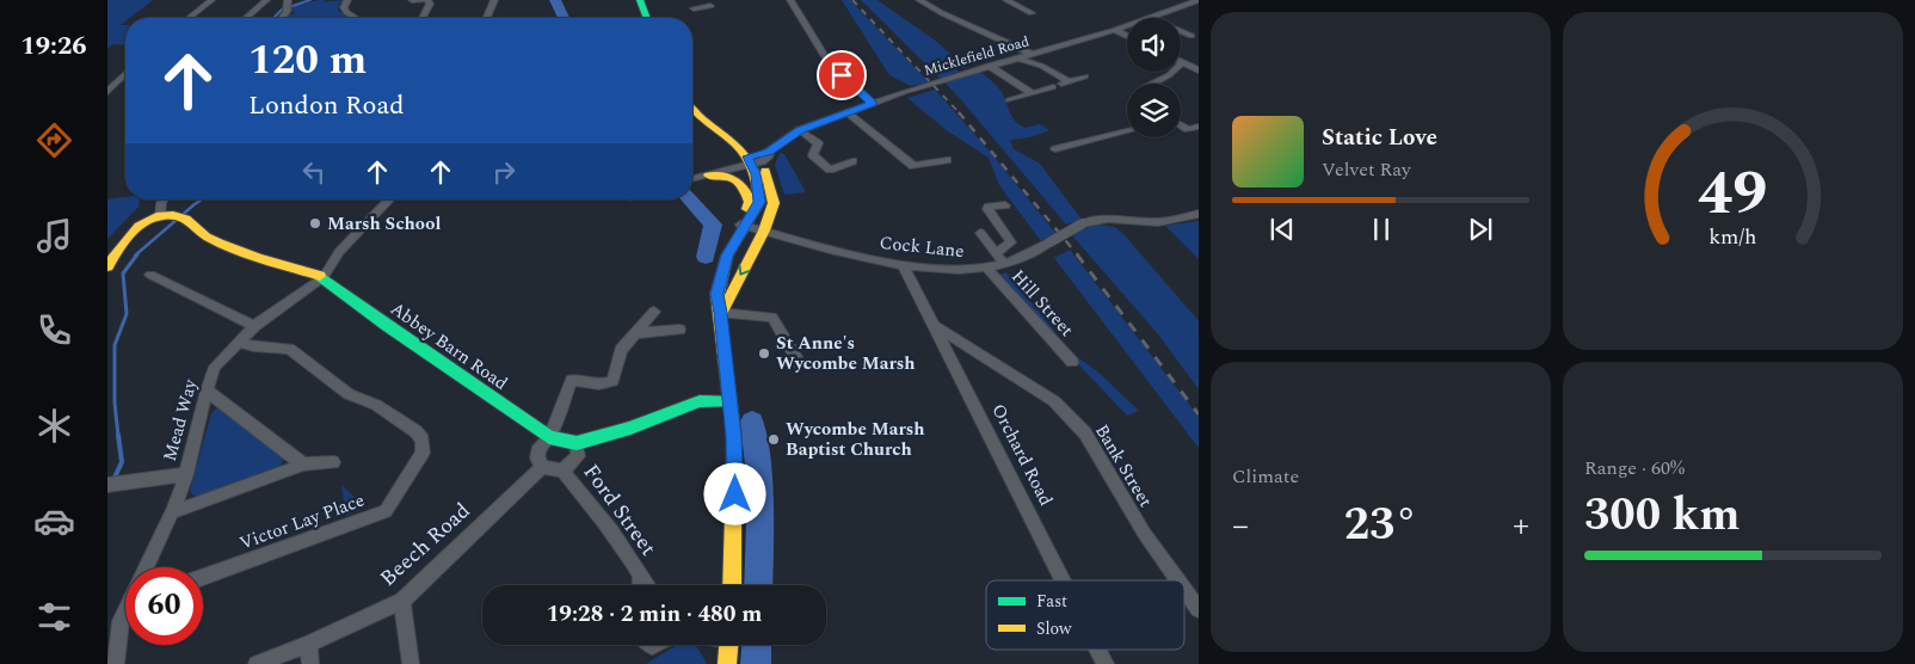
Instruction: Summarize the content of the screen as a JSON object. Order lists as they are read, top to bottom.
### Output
{
  "streets": {
    "main road": ["Abbey Barn Road"],
    "street": [
      "Micklefield Road",
      "Cock Lane",
      "Hill Street",
      "Mead Way",
      "Orchard Road",
      "Bank Street",
      "Ford Street",
      "Victor Lay Place",
      "Beech Road"
    ]
  },
  "crossings": [
    ["Cock Lane", "Hill Street"],
    ["Cock Lane", "Orchard Road"],
    ["Abbey Barn Road", "Mead Way"],
    ["Abbey Barn Road", "Ford Street"],
    ["Abbey Barn Road", "Beech Road"],
    ["Mead Way", "Victor Lay Place"],
    ["Orchard Road", "Bank Street"],
    ["Ford Street", "Beech Road"]
  ],
  "places": ["Marsh School", "St Anne's Wycombe Marsh", "Wycombe Marsh Baptist Church"],
  "legend": ["Fast", "Slow"],
  "page": {
    "tabs": "19:26",
    "turn": ["120 m", "London Road"],
    "song": ["Static Love", "Velvet Ray"],
    "tile": [
      "Climate",
      ["Range · 60%", "300 km"]
    ],
    "heat": ["−", "23°", "+"],
    "limit": "60",
    "trip": "19:28 · 2 min · 480 m",
    "gauge": ["49", "km/h"]
  }
}
